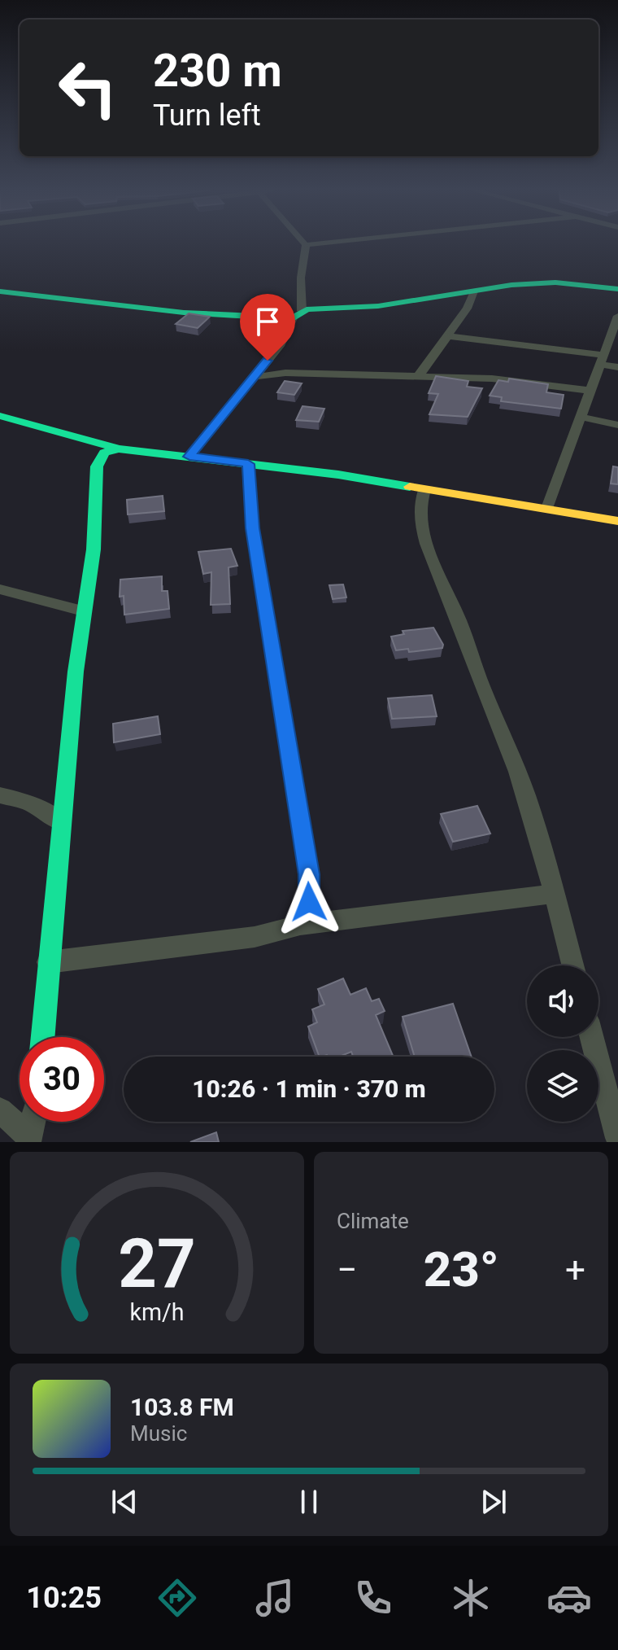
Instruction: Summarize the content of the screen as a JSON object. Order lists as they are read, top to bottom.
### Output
{
  "page": {
    "turn": ["230 m", "Turn left"],
    "limit": "30",
    "trip": "10:26 · 1 min · 370 m",
    "tile": "Climate",
    "heat": ["−", "23°", "+"],
    "song": ["103.8 FM", "Music"],
    "tabs": "10:25",
    "gauge": ["27", "km/h"]
  }
}
